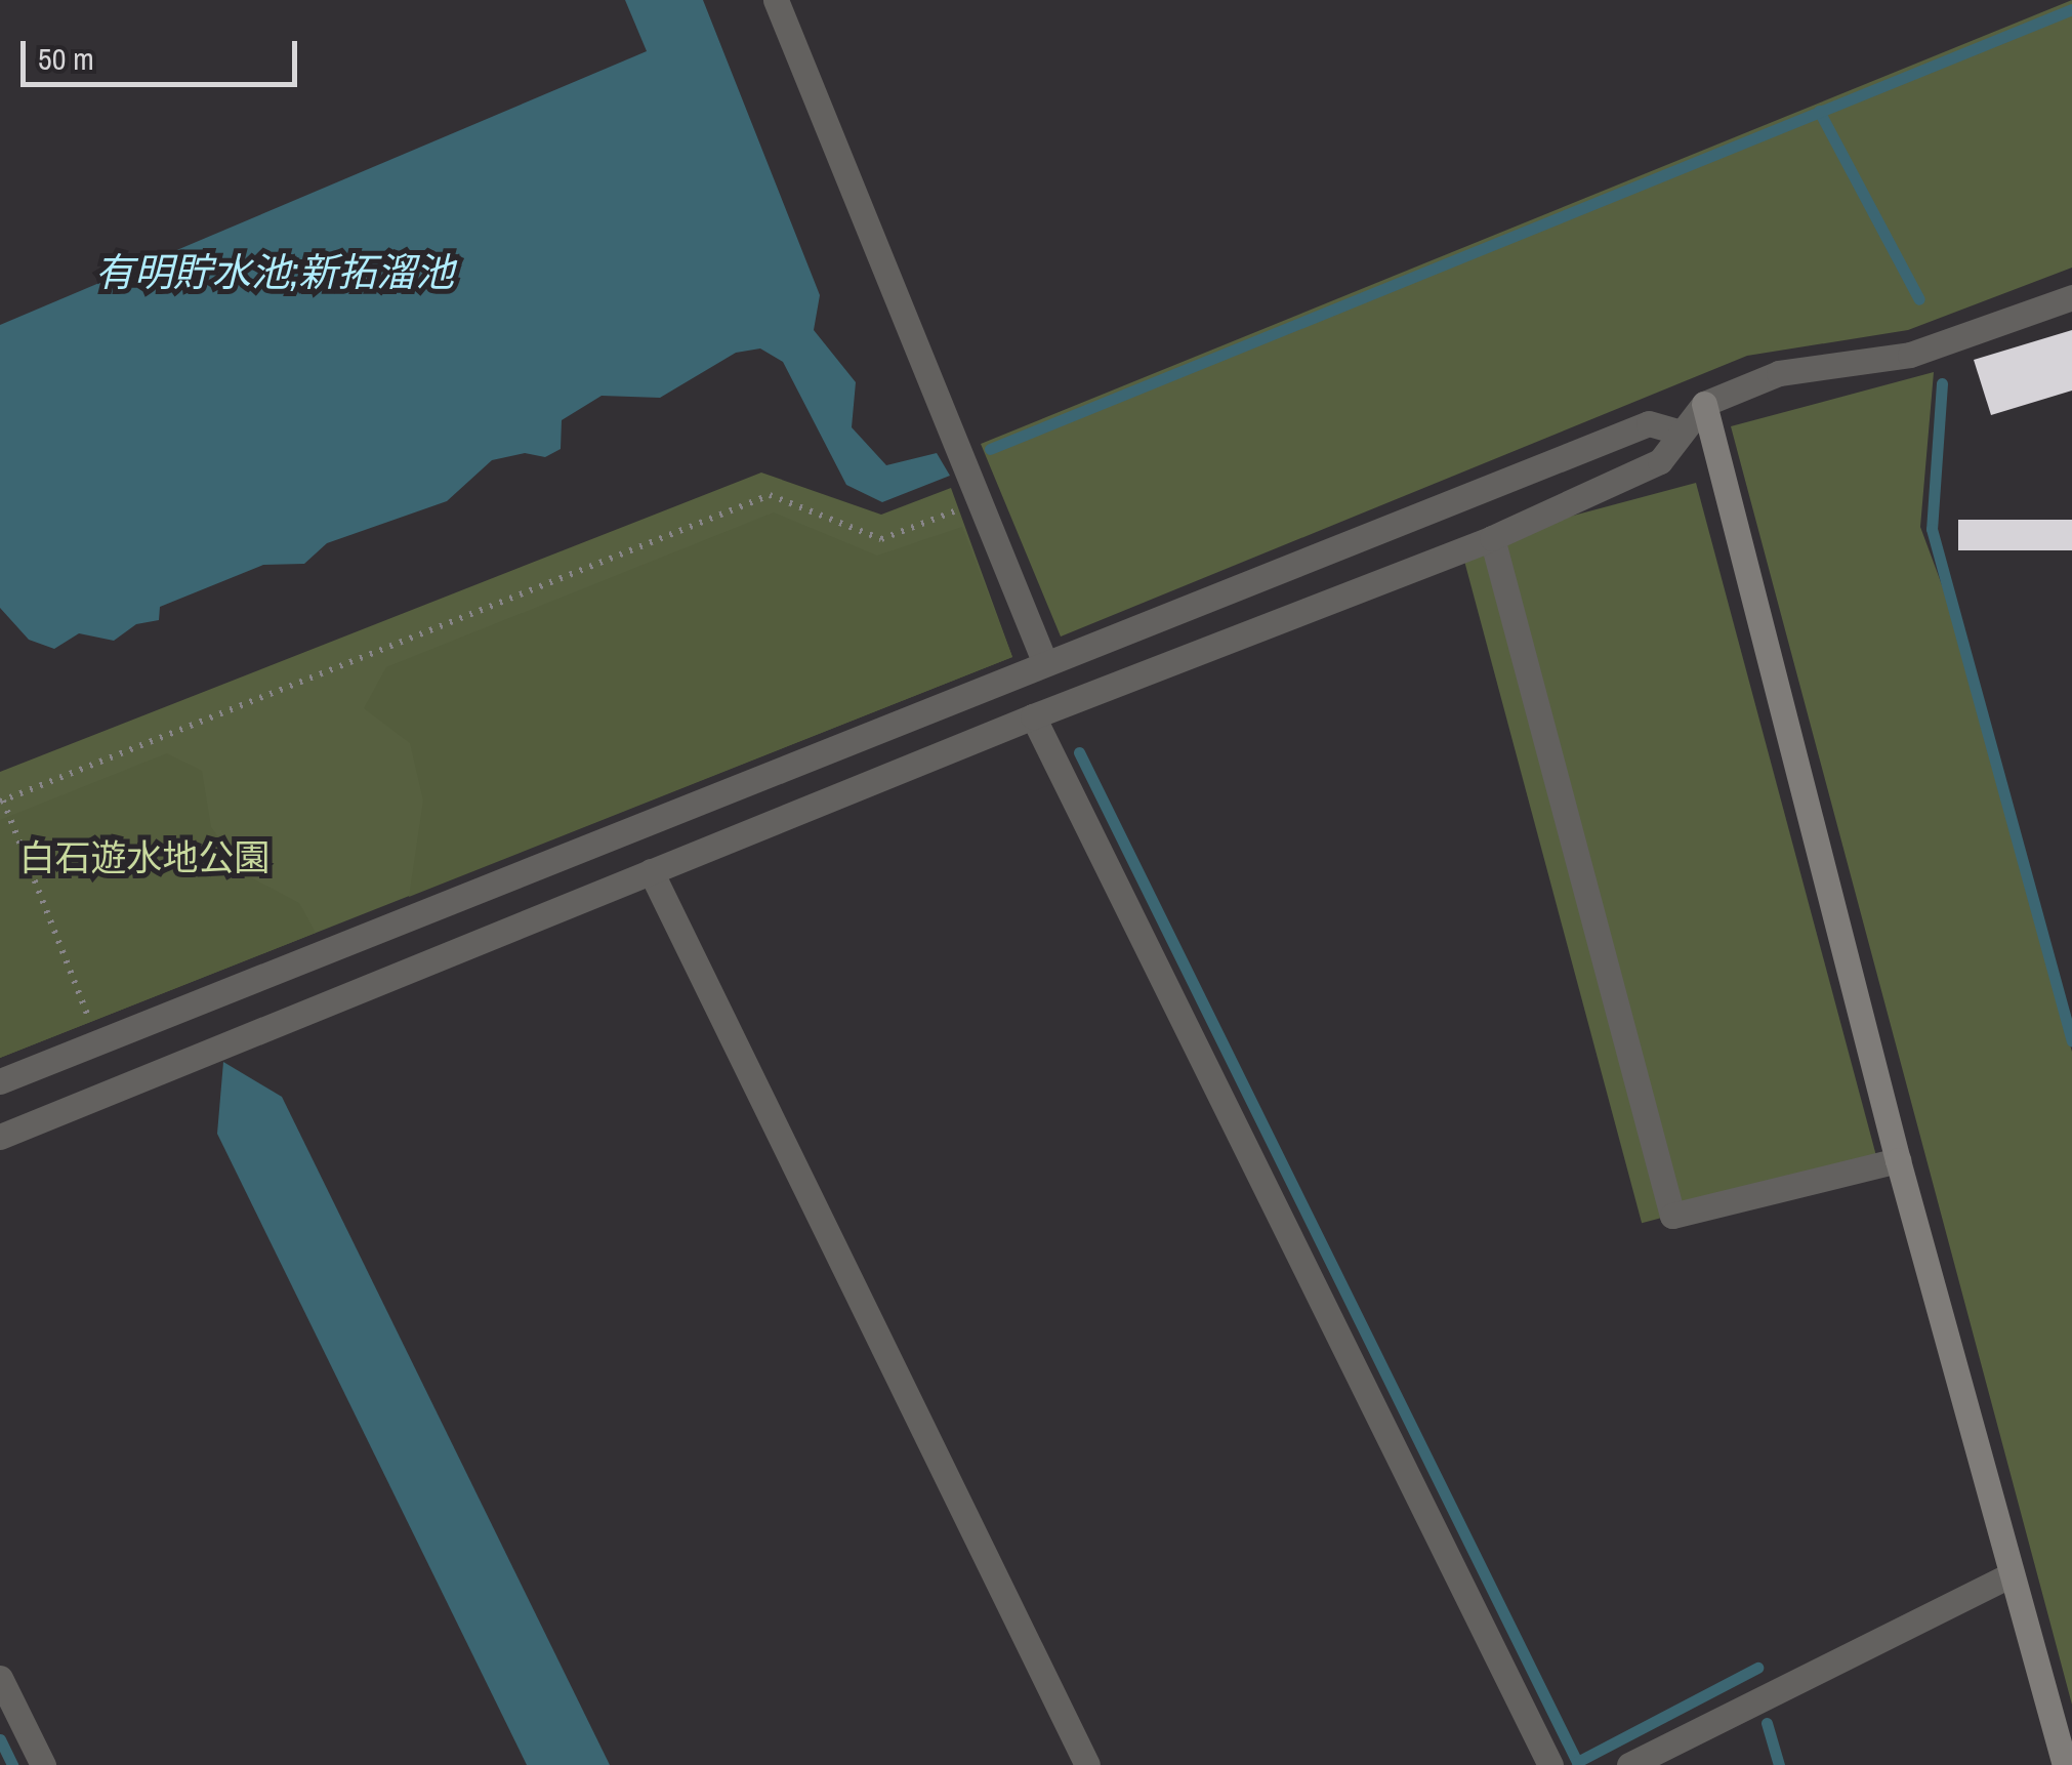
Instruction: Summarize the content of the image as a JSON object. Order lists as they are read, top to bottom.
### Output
{
  "water": ["有明貯水池;新拓溜池"],
  "parks": ["白石遊水地公園"],
  "scale_bar": "50 m"
}
